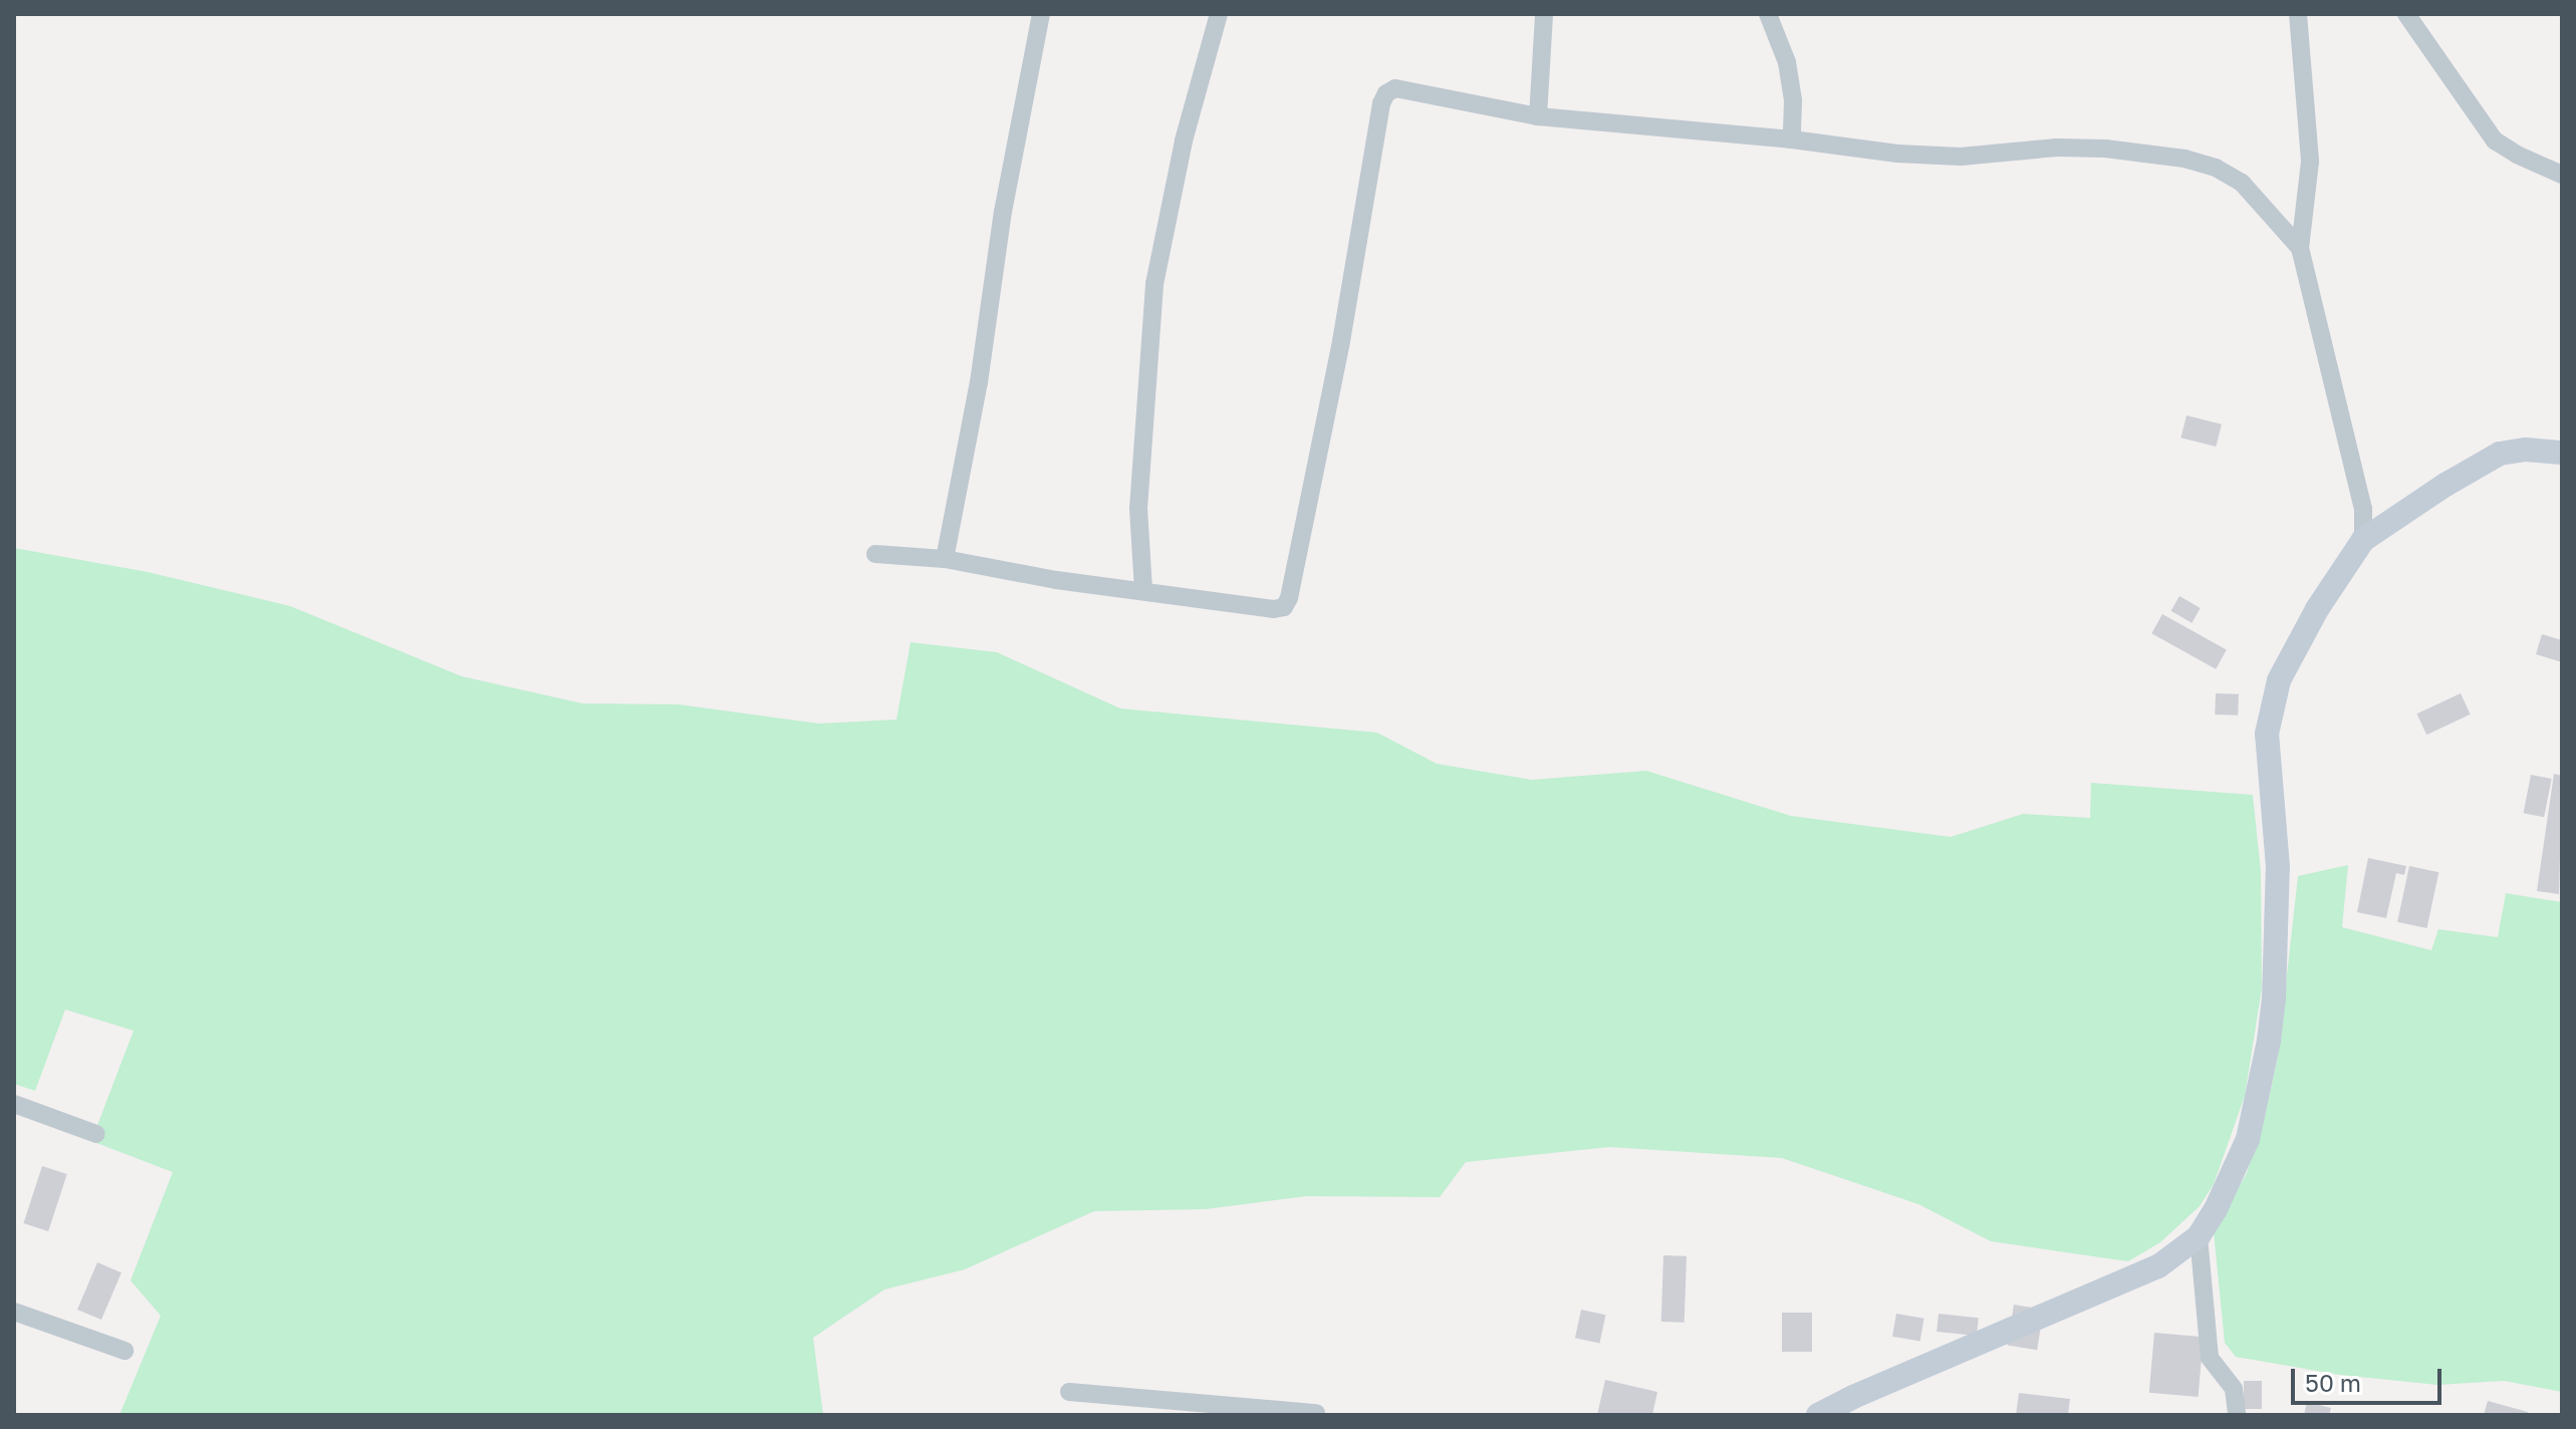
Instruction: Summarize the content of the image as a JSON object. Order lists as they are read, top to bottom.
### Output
{
  "scale_bar": "50 m"
}
